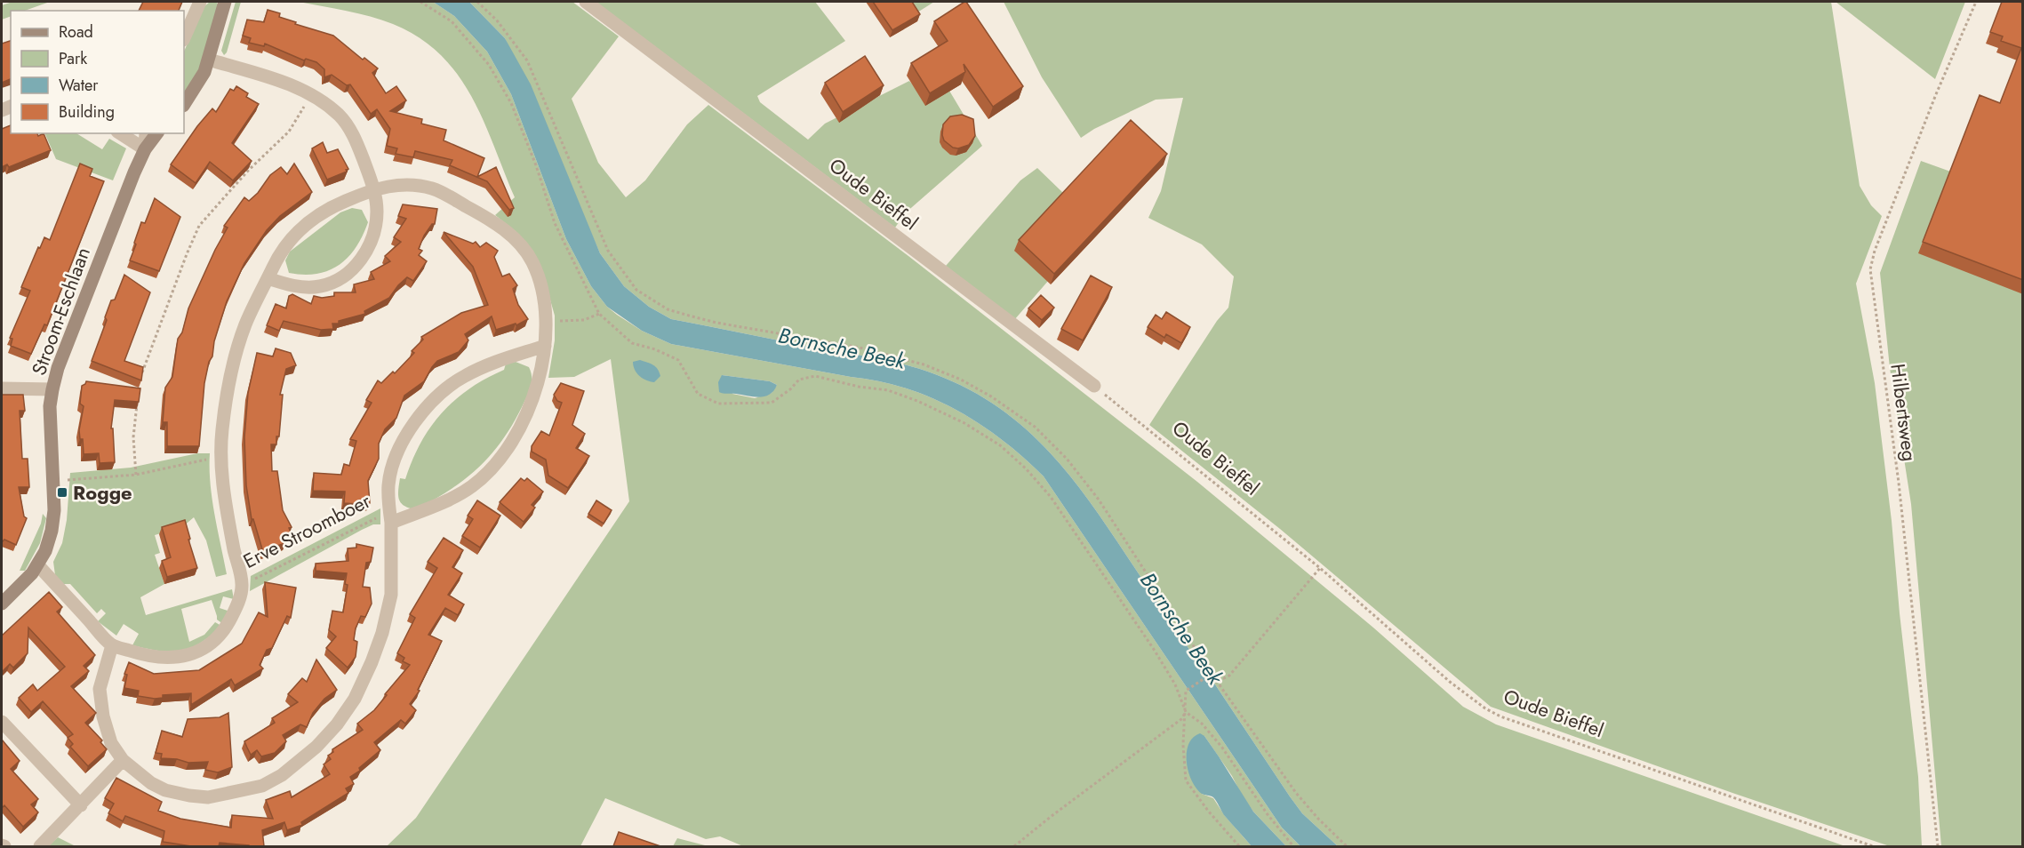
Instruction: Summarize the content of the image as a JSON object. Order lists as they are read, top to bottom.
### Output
{
  "streets": {
    "street": ["Oude Bieffel", "Stroom-Eschlaan", "Erve Stroomboer"],
    "path": ["Hilbertsweg"]
  },
  "water": ["Bornsche Beek"],
  "places": {
    "transit": ["Rogge"]
  },
  "legend": [
    "Road",
    "Park",
    "Water",
    "Building"
  ]
}
